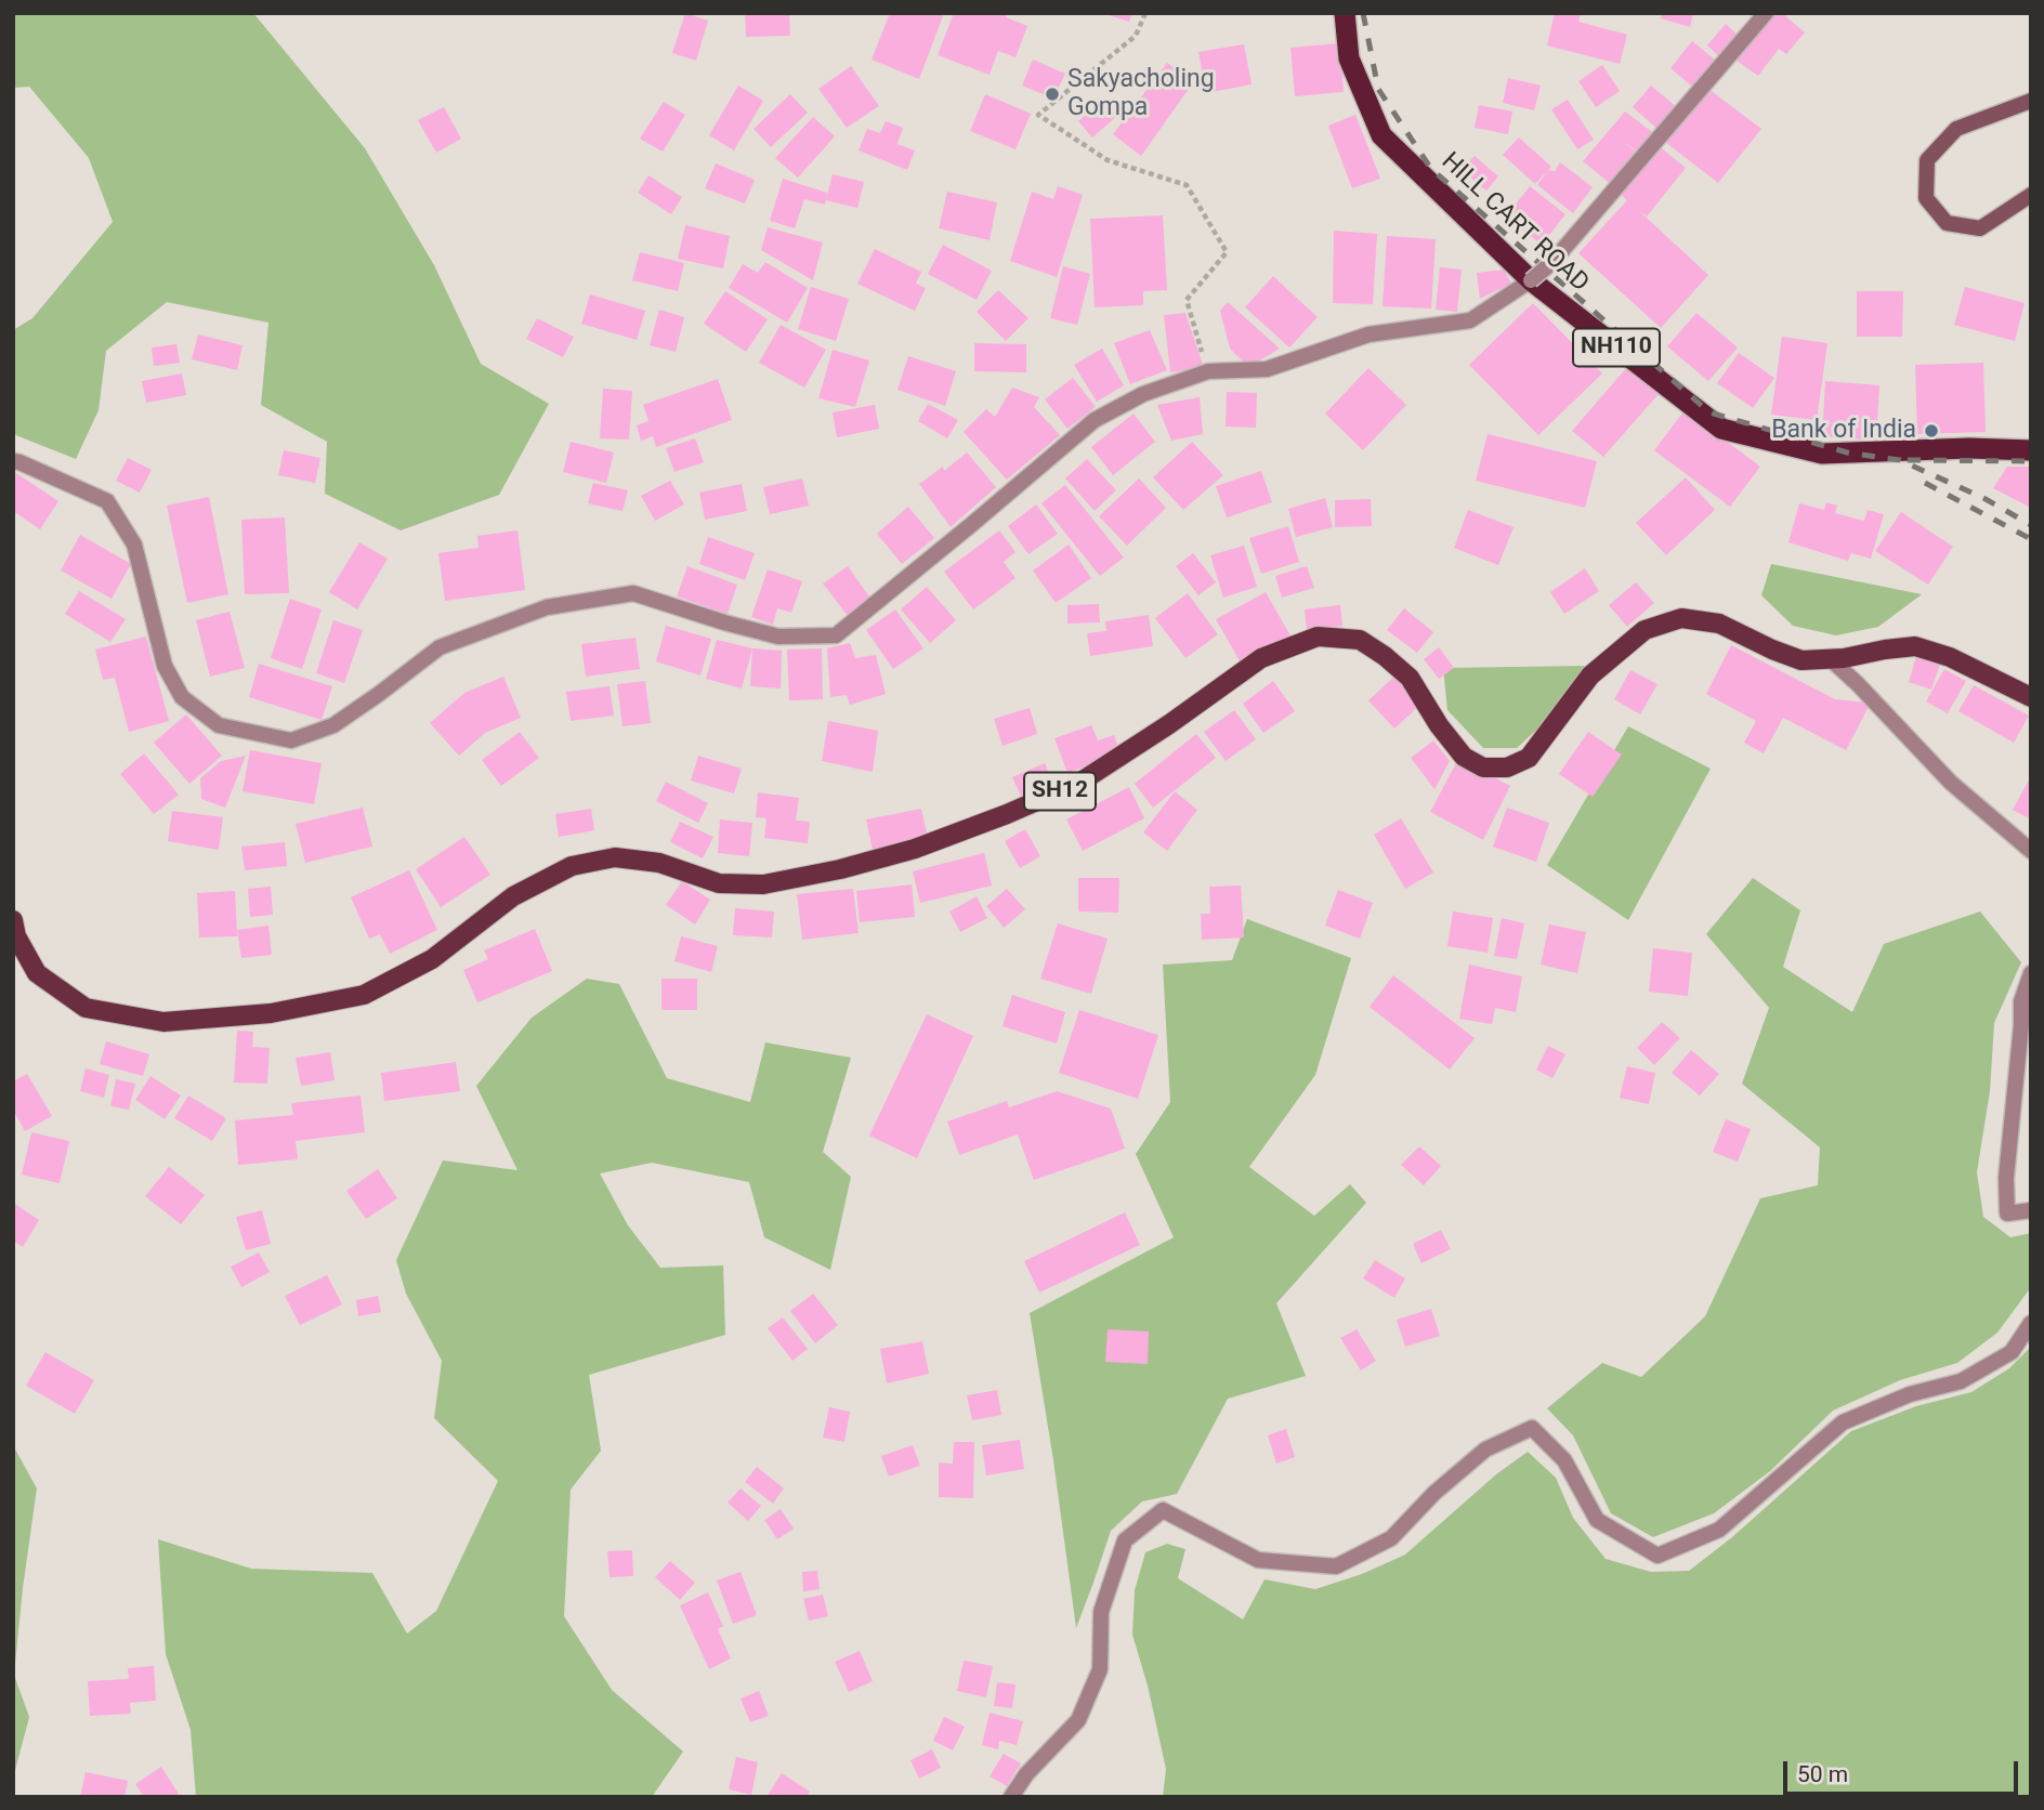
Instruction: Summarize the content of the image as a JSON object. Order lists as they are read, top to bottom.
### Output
{
  "streets": {
    "highway": ["HILL CART ROAD", "NH110"],
    "main road": ["SH12"]
  },
  "places": ["Sakyacholing Gompa", "Bank of India"],
  "scale_bar": "50 m"
}
